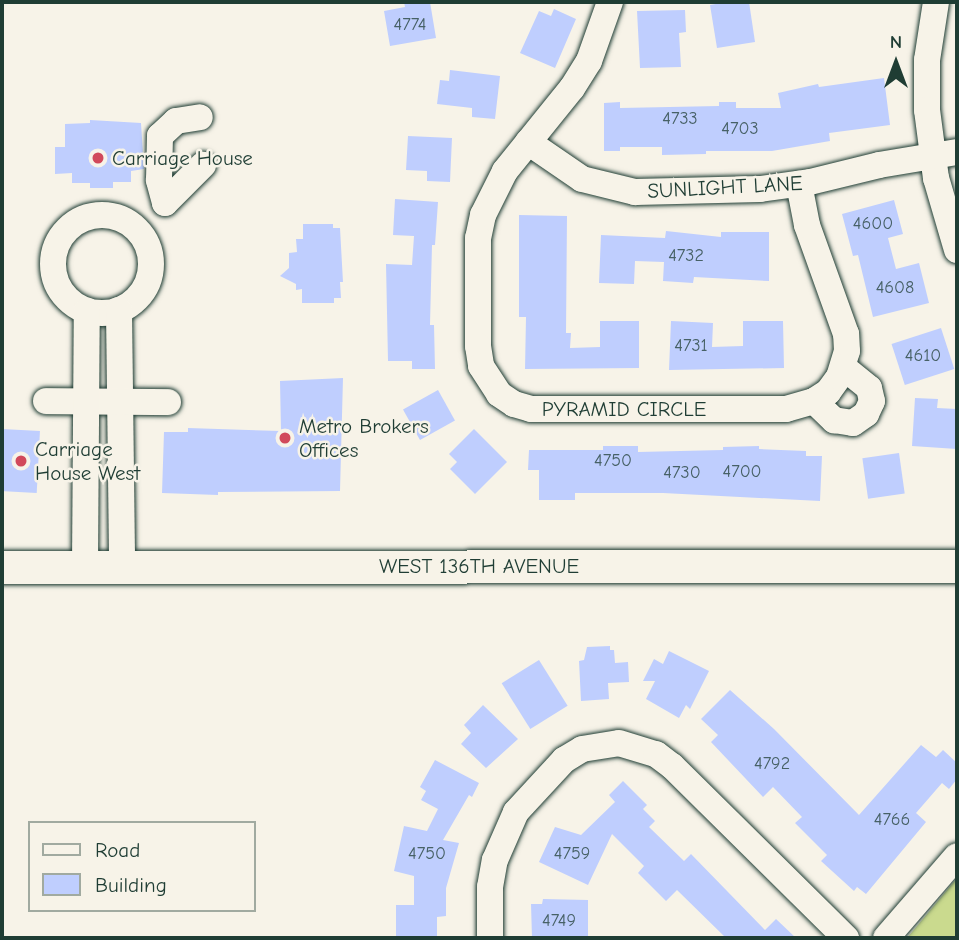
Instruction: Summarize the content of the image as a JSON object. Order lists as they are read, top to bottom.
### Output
{
  "streets": {
    "main road": ["WEST 136TH AVENUE"],
    "street": ["SUNLIGHT LANE", "PYRAMID CIRCLE"]
  },
  "crossings": [
    ["SUNLIGHT LANE", "PYRAMID CIRCLE"]
  ],
  "places": ["Carriage House", "Metro Brokers Offices", "Carriage House West"],
  "house_numbers": [
    "4774",
    "4733",
    "4703",
    "4600",
    "4732",
    "4608",
    "4731",
    "4610",
    "4750",
    "4700",
    "4730",
    "4792",
    "4766",
    "4750",
    "4759",
    "4749"
  ],
  "legend": ["Road", "Building"],
  "north": "top"
}
